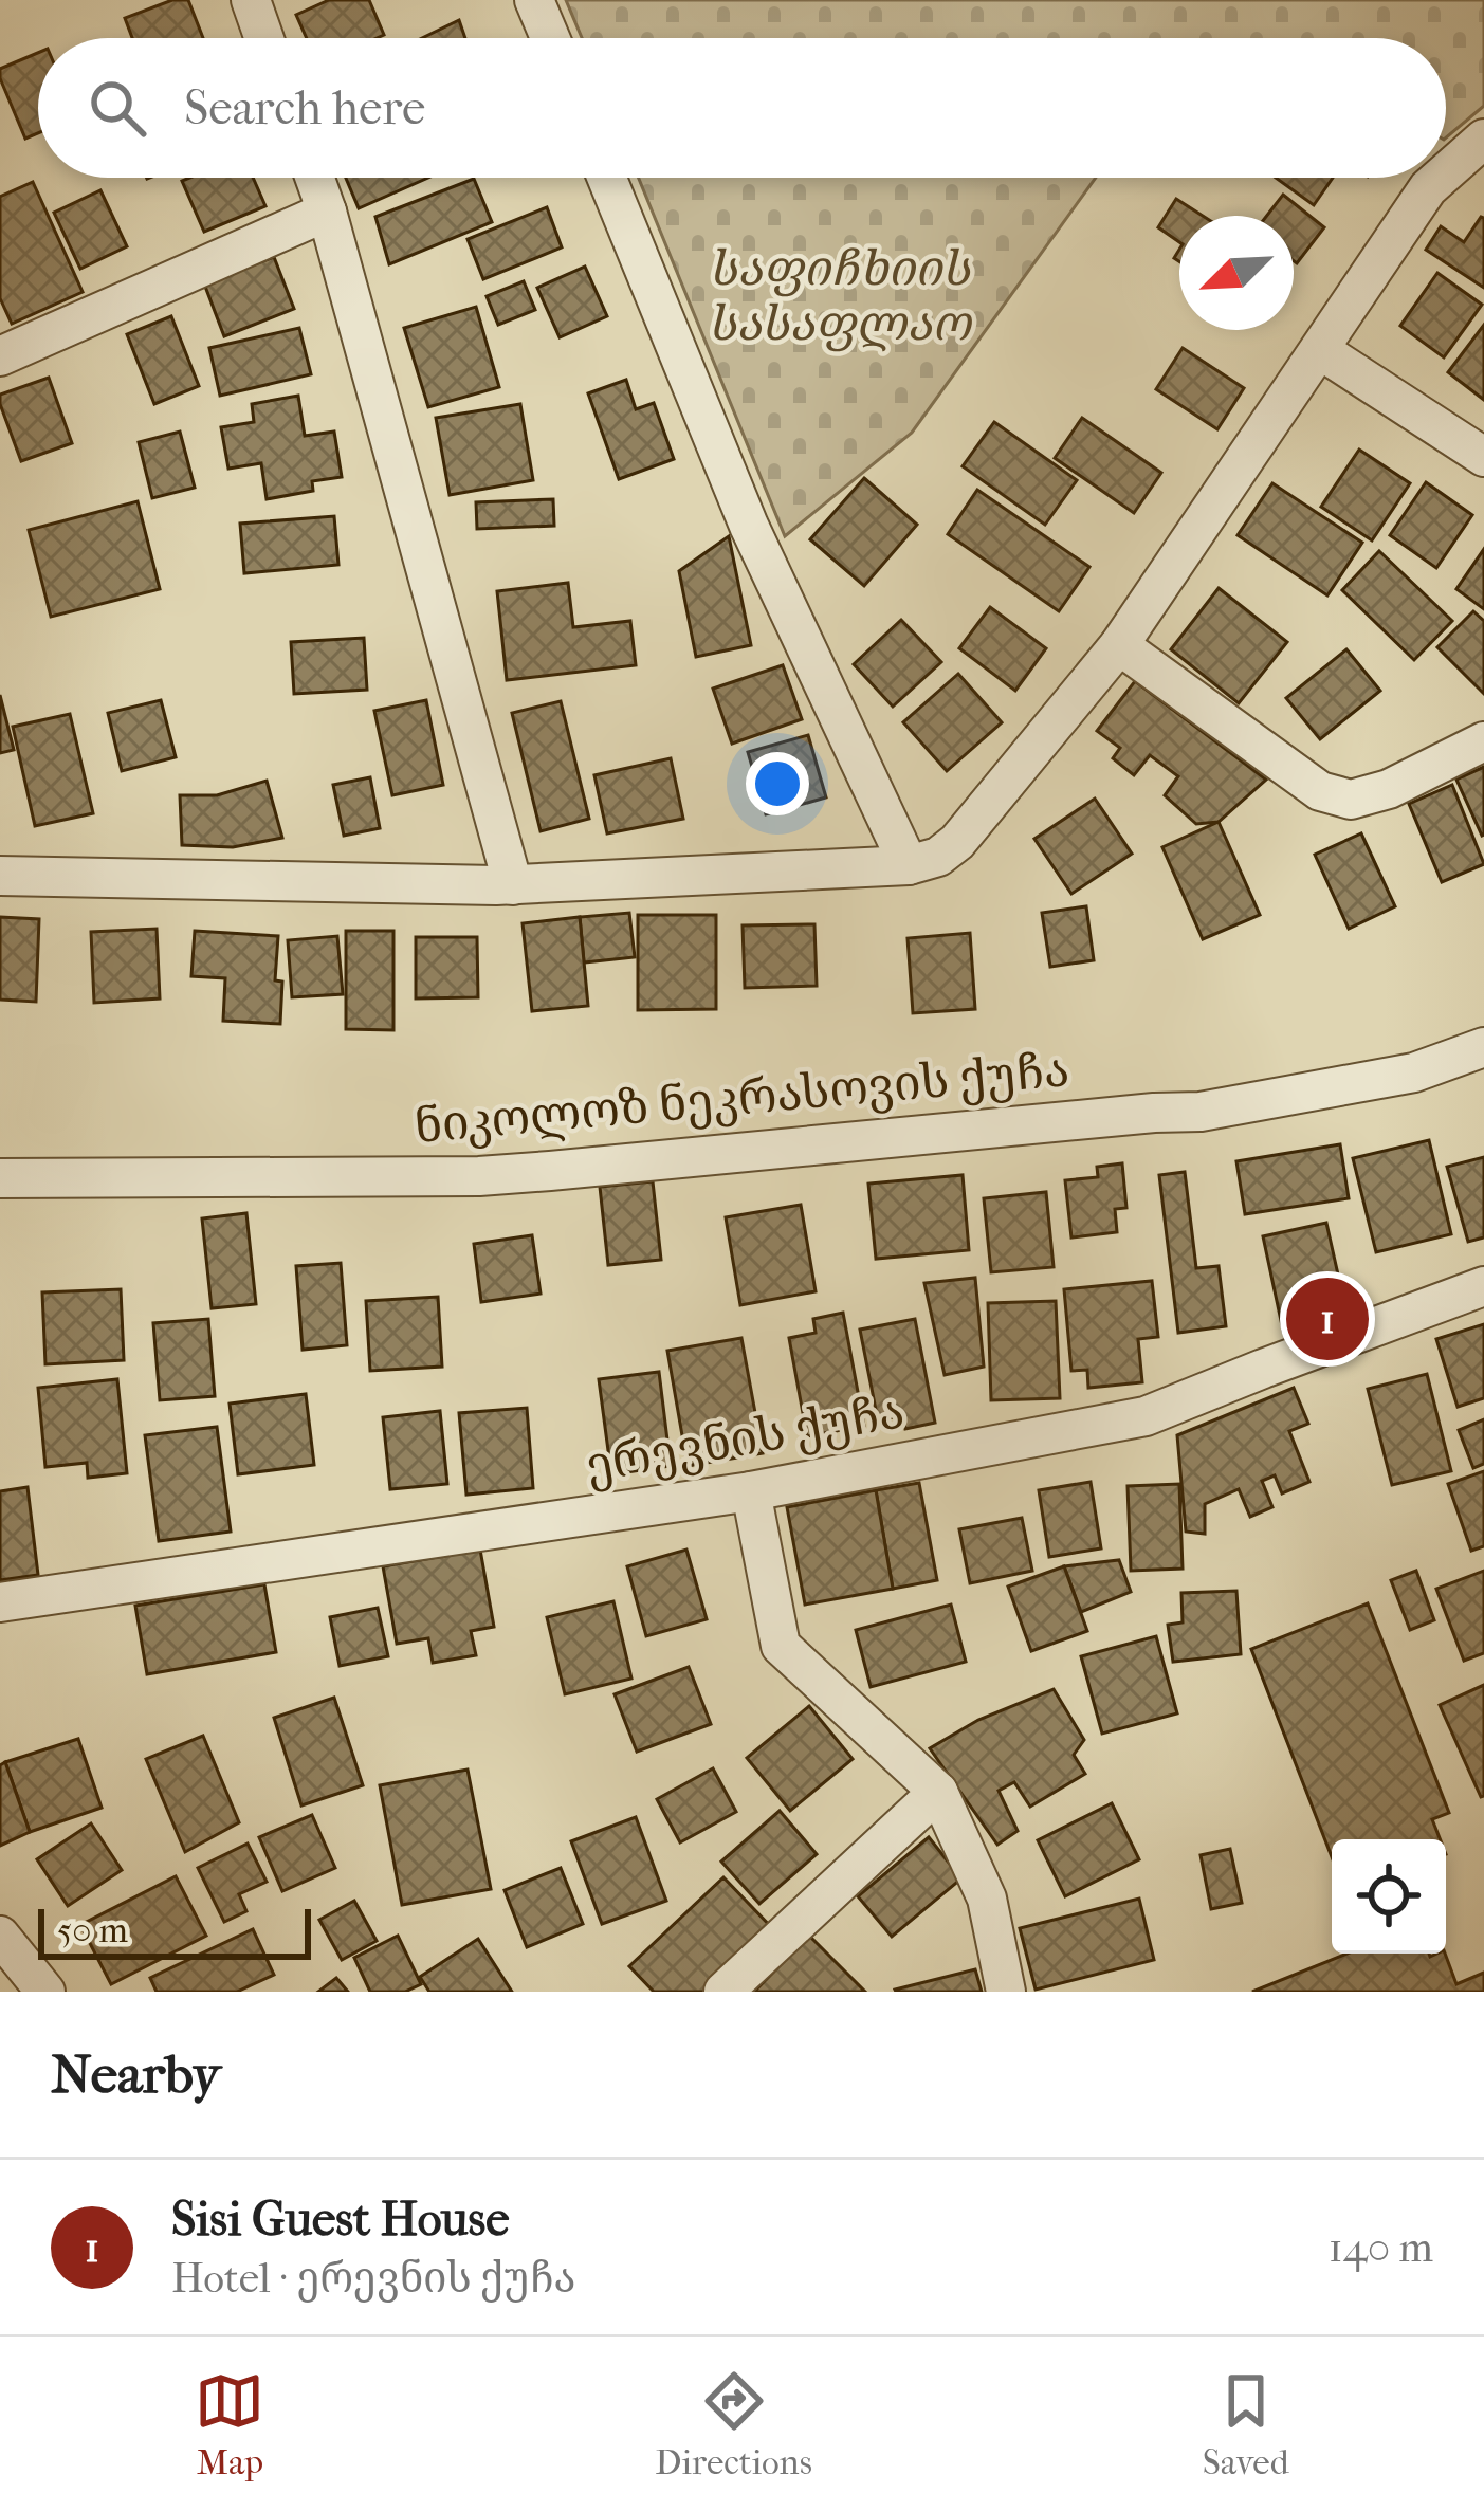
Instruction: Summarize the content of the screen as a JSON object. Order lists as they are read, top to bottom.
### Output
{
  "streets": {
    "street": ["ნიკოლოზ ნეკრასოვის ქუჩა", "ერევნის ქუჩა"]
  },
  "parks": ["საფიჩხიის სასაფლაო"],
  "scale_bar": "50 m",
  "north": "bottom left",
  "page": {
    "search": "Search here",
    "pins": "1",
    "scale": "50 m",
    "heading": "Nearby",
    "list": [
      {
        "mark": "1",
        "name": "Sisi Guest House",
        "note": "Hotel · ერევნის ქუჩა",
        "value": "140 m"
      }
    ],
    "nav": ["Map", "Directions", "Saved"]
  }
}
